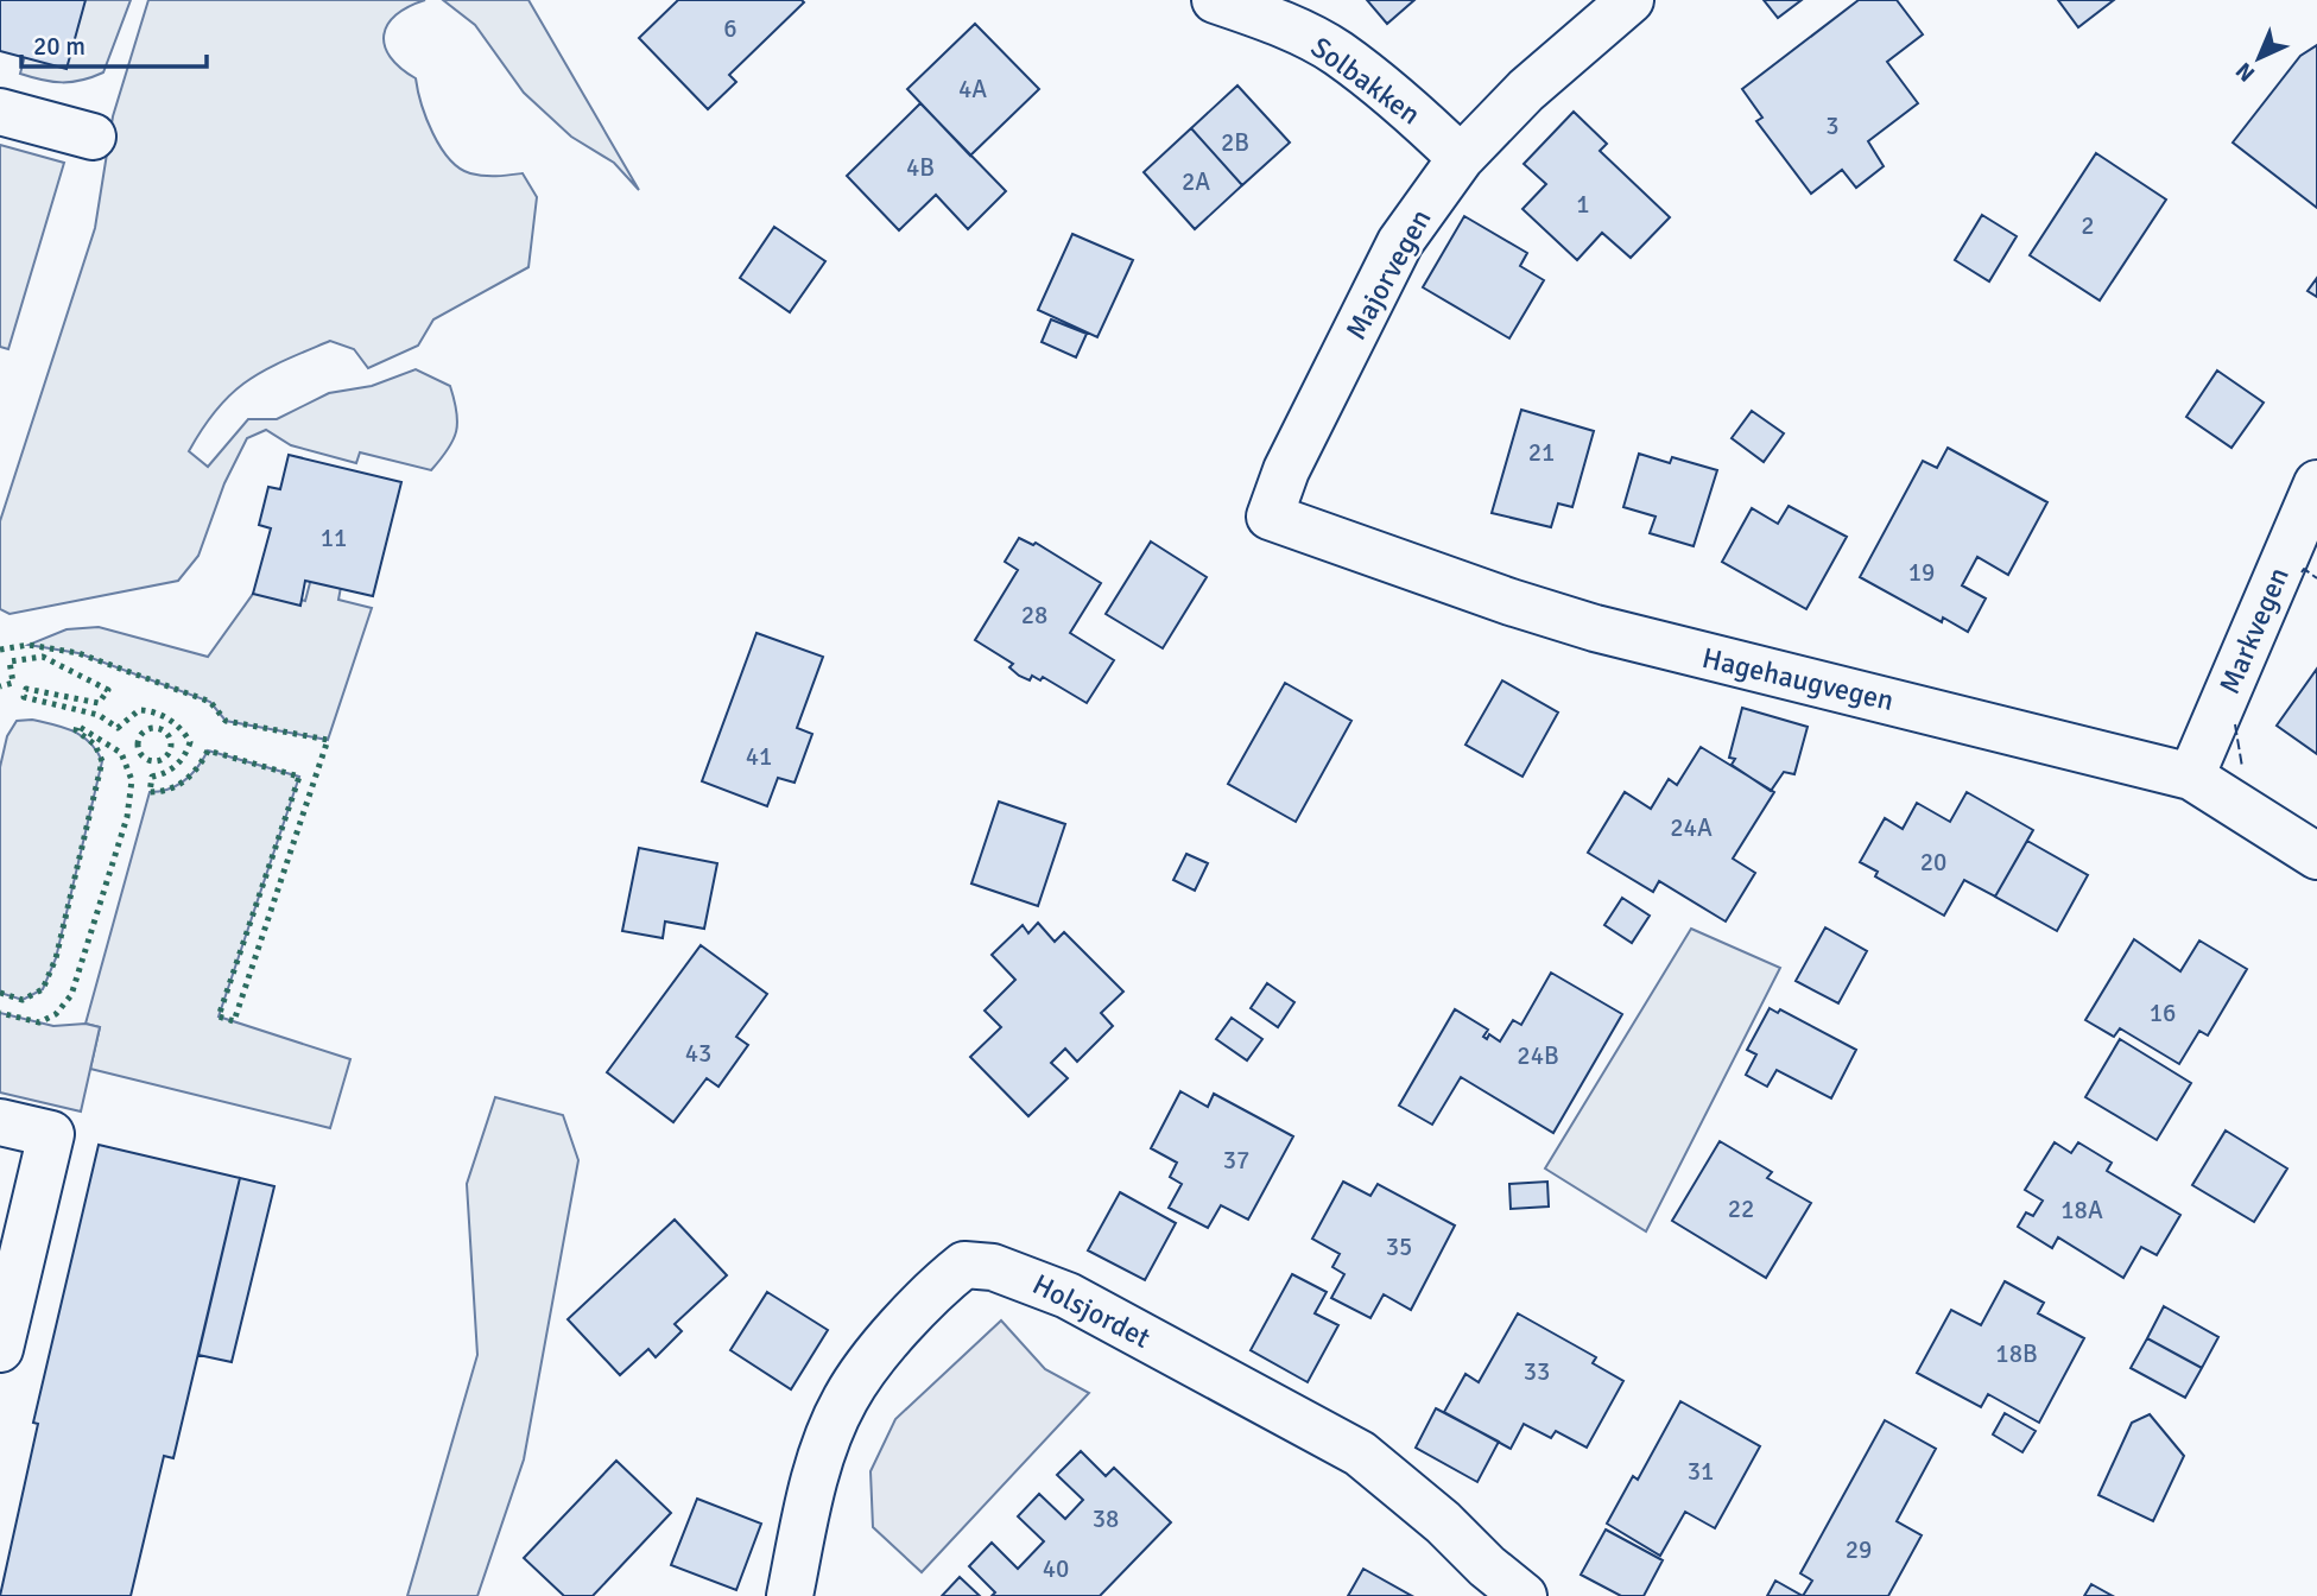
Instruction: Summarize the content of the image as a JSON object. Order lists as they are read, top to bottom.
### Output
{
  "streets": {
    "street": [
      "Solbakken",
      "Majorvegen",
      "Markvegen",
      "Hagehaugvegen",
      "Holsjordet"
    ]
  },
  "crossings": [
    ["Solbakken", "Majorvegen"],
    ["Majorvegen", "Hagehaugvegen"],
    ["Markvegen", "Hagehaugvegen"]
  ],
  "house_numbers": [
    "6",
    "4A",
    "3",
    "2B",
    "4B",
    "2A",
    "1",
    "2",
    "21",
    "11",
    "19",
    "28",
    "41",
    "24A",
    "20",
    "16",
    "43",
    "24B",
    "37",
    "22",
    "18A",
    "35",
    "18B",
    "33",
    "31",
    "38",
    "29",
    "40"
  ],
  "scale_bar": "20 m",
  "north": "bottom left"
}
